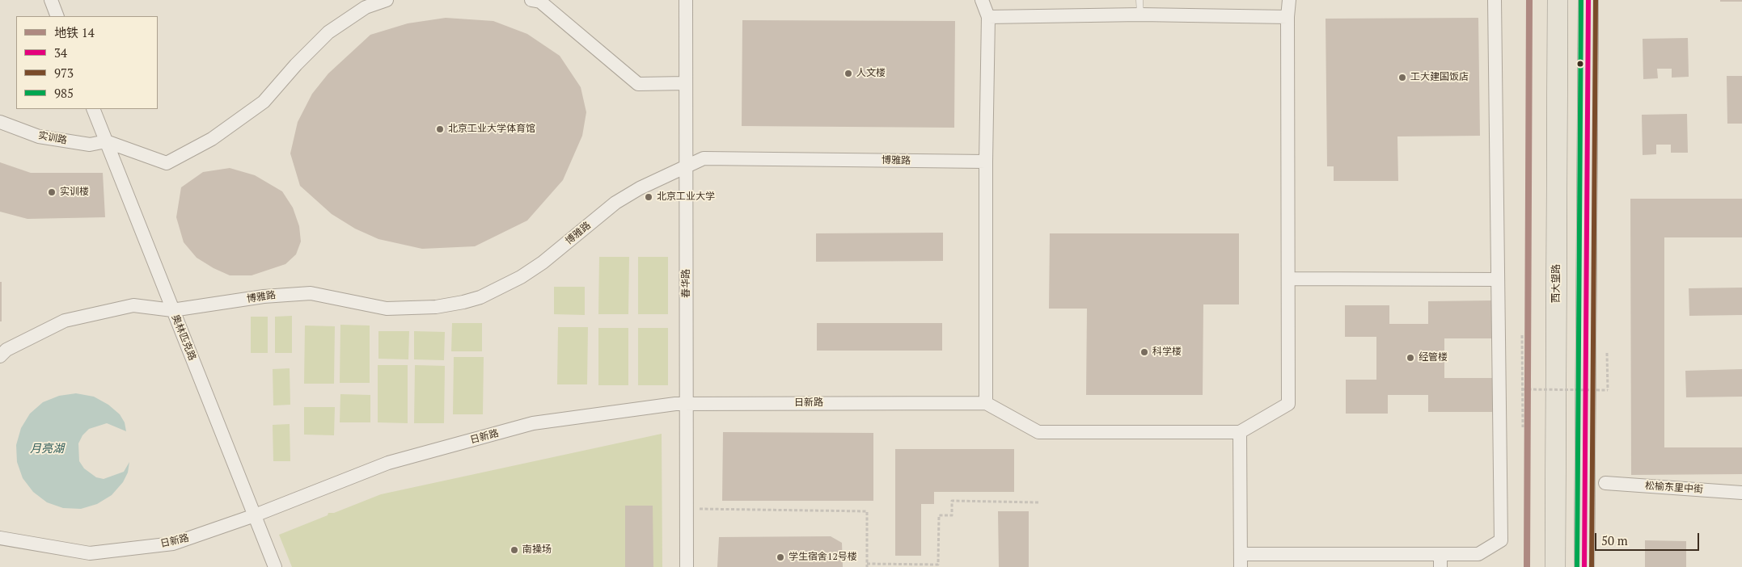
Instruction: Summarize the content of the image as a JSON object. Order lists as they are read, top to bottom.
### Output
{
  "streets": {
    "main road": ["西大望路"],
    "street": [
      "实训路",
      "博雅路",
      "春华路",
      "奥林匹克路",
      "日新路",
      "松榆东里中街"
    ]
  },
  "crossings": [
    ["实训路", "奥林匹克路"],
    ["博雅路", "春华路"],
    ["博雅路", "奥林匹克路"],
    ["春华路", "日新路"],
    ["奥林匹克路", "日新路"]
  ],
  "water": ["月亮湖"],
  "places": [
    "人文楼",
    "工大建国饭店",
    "北京工业大学体育馆",
    "实训楼",
    "北京工业大学",
    "科学楼",
    "经管楼",
    "南操场",
    "学生宿舍12号楼"
  ],
  "lines": [
    "metro line 14",
    "transit line 34",
    "transit line 973",
    "transit line 985"
  ],
  "legend": [
    "地铁 14",
    "34",
    "973",
    "985"
  ],
  "scale_bar": "50 m"
}
